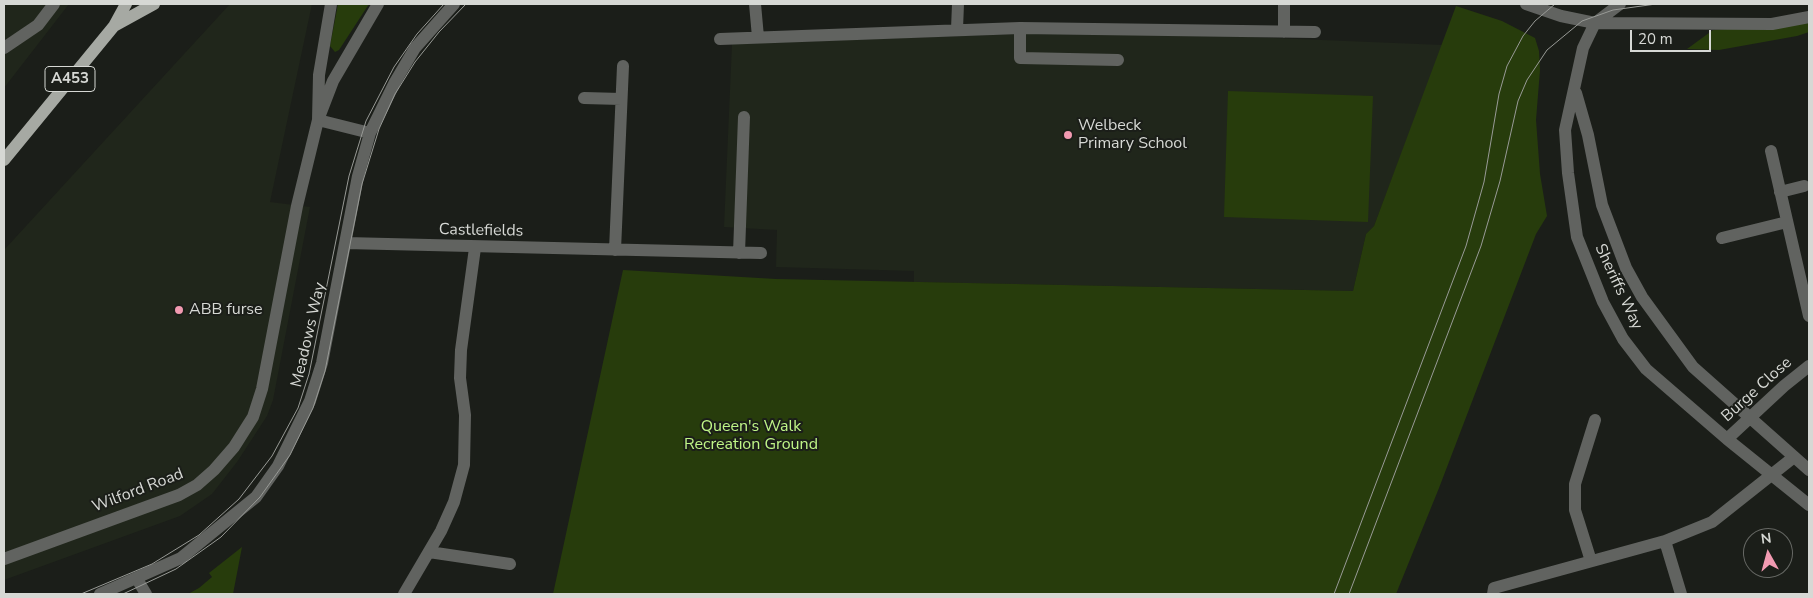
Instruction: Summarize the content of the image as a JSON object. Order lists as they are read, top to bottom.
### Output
{
  "streets": {
    "main road": ["A453"],
    "street": [
      "Castlefields",
      "Sheriffs Way",
      "Meadows Way",
      "Burge Close",
      "Wilford Road"
    ]
  },
  "crossings": [
    ["Castlefields", "Meadows Way"],
    ["Sheriffs Way", "Burge Close"]
  ],
  "parks": ["Queen's Walk Recreation Ground"],
  "places": ["Welbeck Primary School", "ABB furse"],
  "scale_bar": "20 m",
  "north": "top"
}
